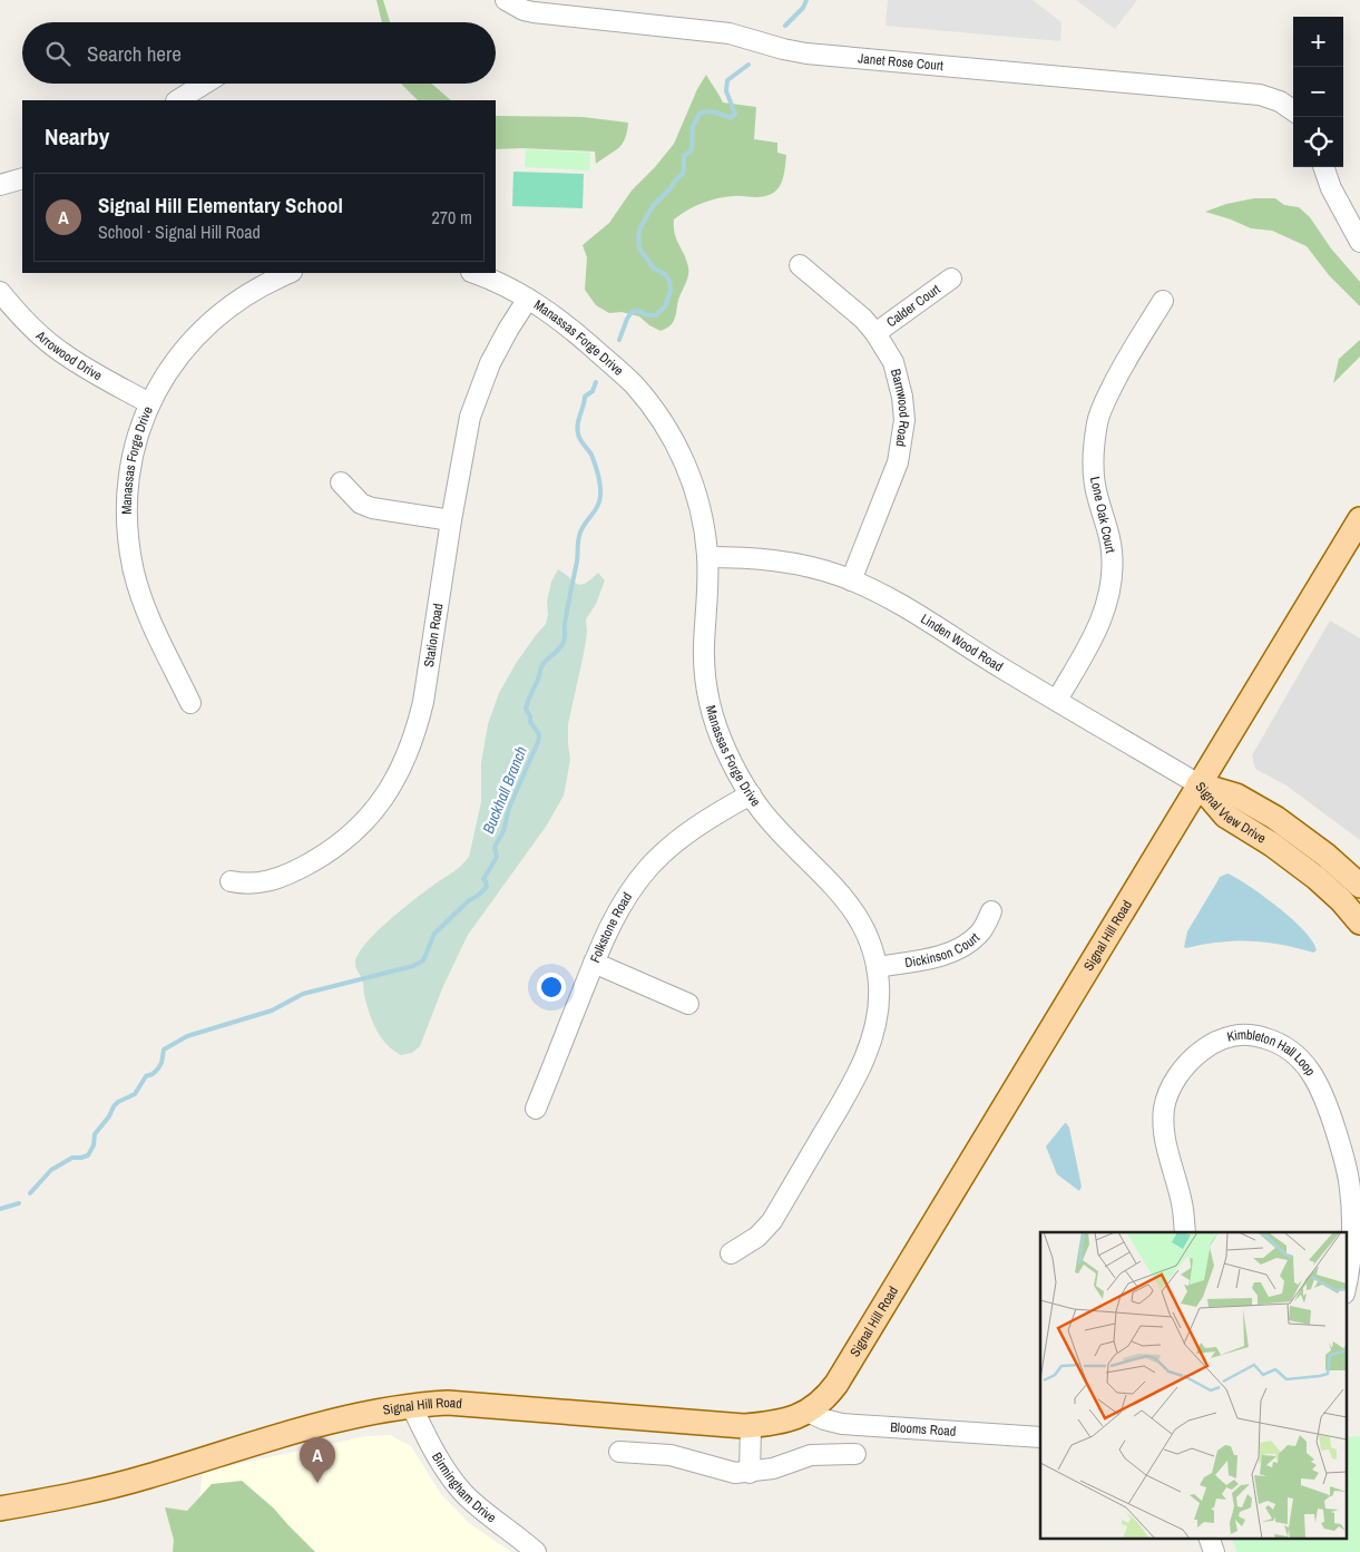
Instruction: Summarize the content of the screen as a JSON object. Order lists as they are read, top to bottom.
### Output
{
  "streets": {
    "main road": ["Signal View Drive", "Signal Hill Road"],
    "street": [
      "Janet Rose Court",
      "Calder Court",
      "Manassas Forge Drive",
      "Arrowood Drive",
      "Barnwood Road",
      "Lone Oak Court",
      "Station Road",
      "Linden Wood Road",
      "Folkstone Road",
      "Dickinson Court",
      "Kimbleton Hall Loop",
      "Blooms Road",
      "Birmingham Drive"
    ]
  },
  "crossings": [
    ["Calder Court", "Barnwood Road"],
    ["Manassas Forge Drive", "Arrowood Drive"],
    ["Manassas Forge Drive", "Station Road"],
    ["Manassas Forge Drive", "Linden Wood Road"],
    ["Manassas Forge Drive", "Folkstone Road"],
    ["Manassas Forge Drive", "Dickinson Court"],
    ["Barnwood Road", "Linden Wood Road"],
    ["Lone Oak Court", "Linden Wood Road"],
    ["Linden Wood Road", "Signal View Drive"],
    ["Linden Wood Road", "Signal Hill Road"],
    ["Signal View Drive", "Signal Hill Road"],
    ["Signal Hill Road", "Blooms Road"],
    ["Signal Hill Road", "Birmingham Drive"]
  ],
  "water": ["Buckhall Branch"],
  "page": {
    "map_buttons": ["+", "−"],
    "search": "Search here",
    "heading": "Nearby",
    "list": [
      {
        "mark": "A",
        "name": "Signal Hill Elementary School",
        "note": "School · Signal Hill Road",
        "value": "270 m"
      }
    ],
    "pins": "A"
  }
}
